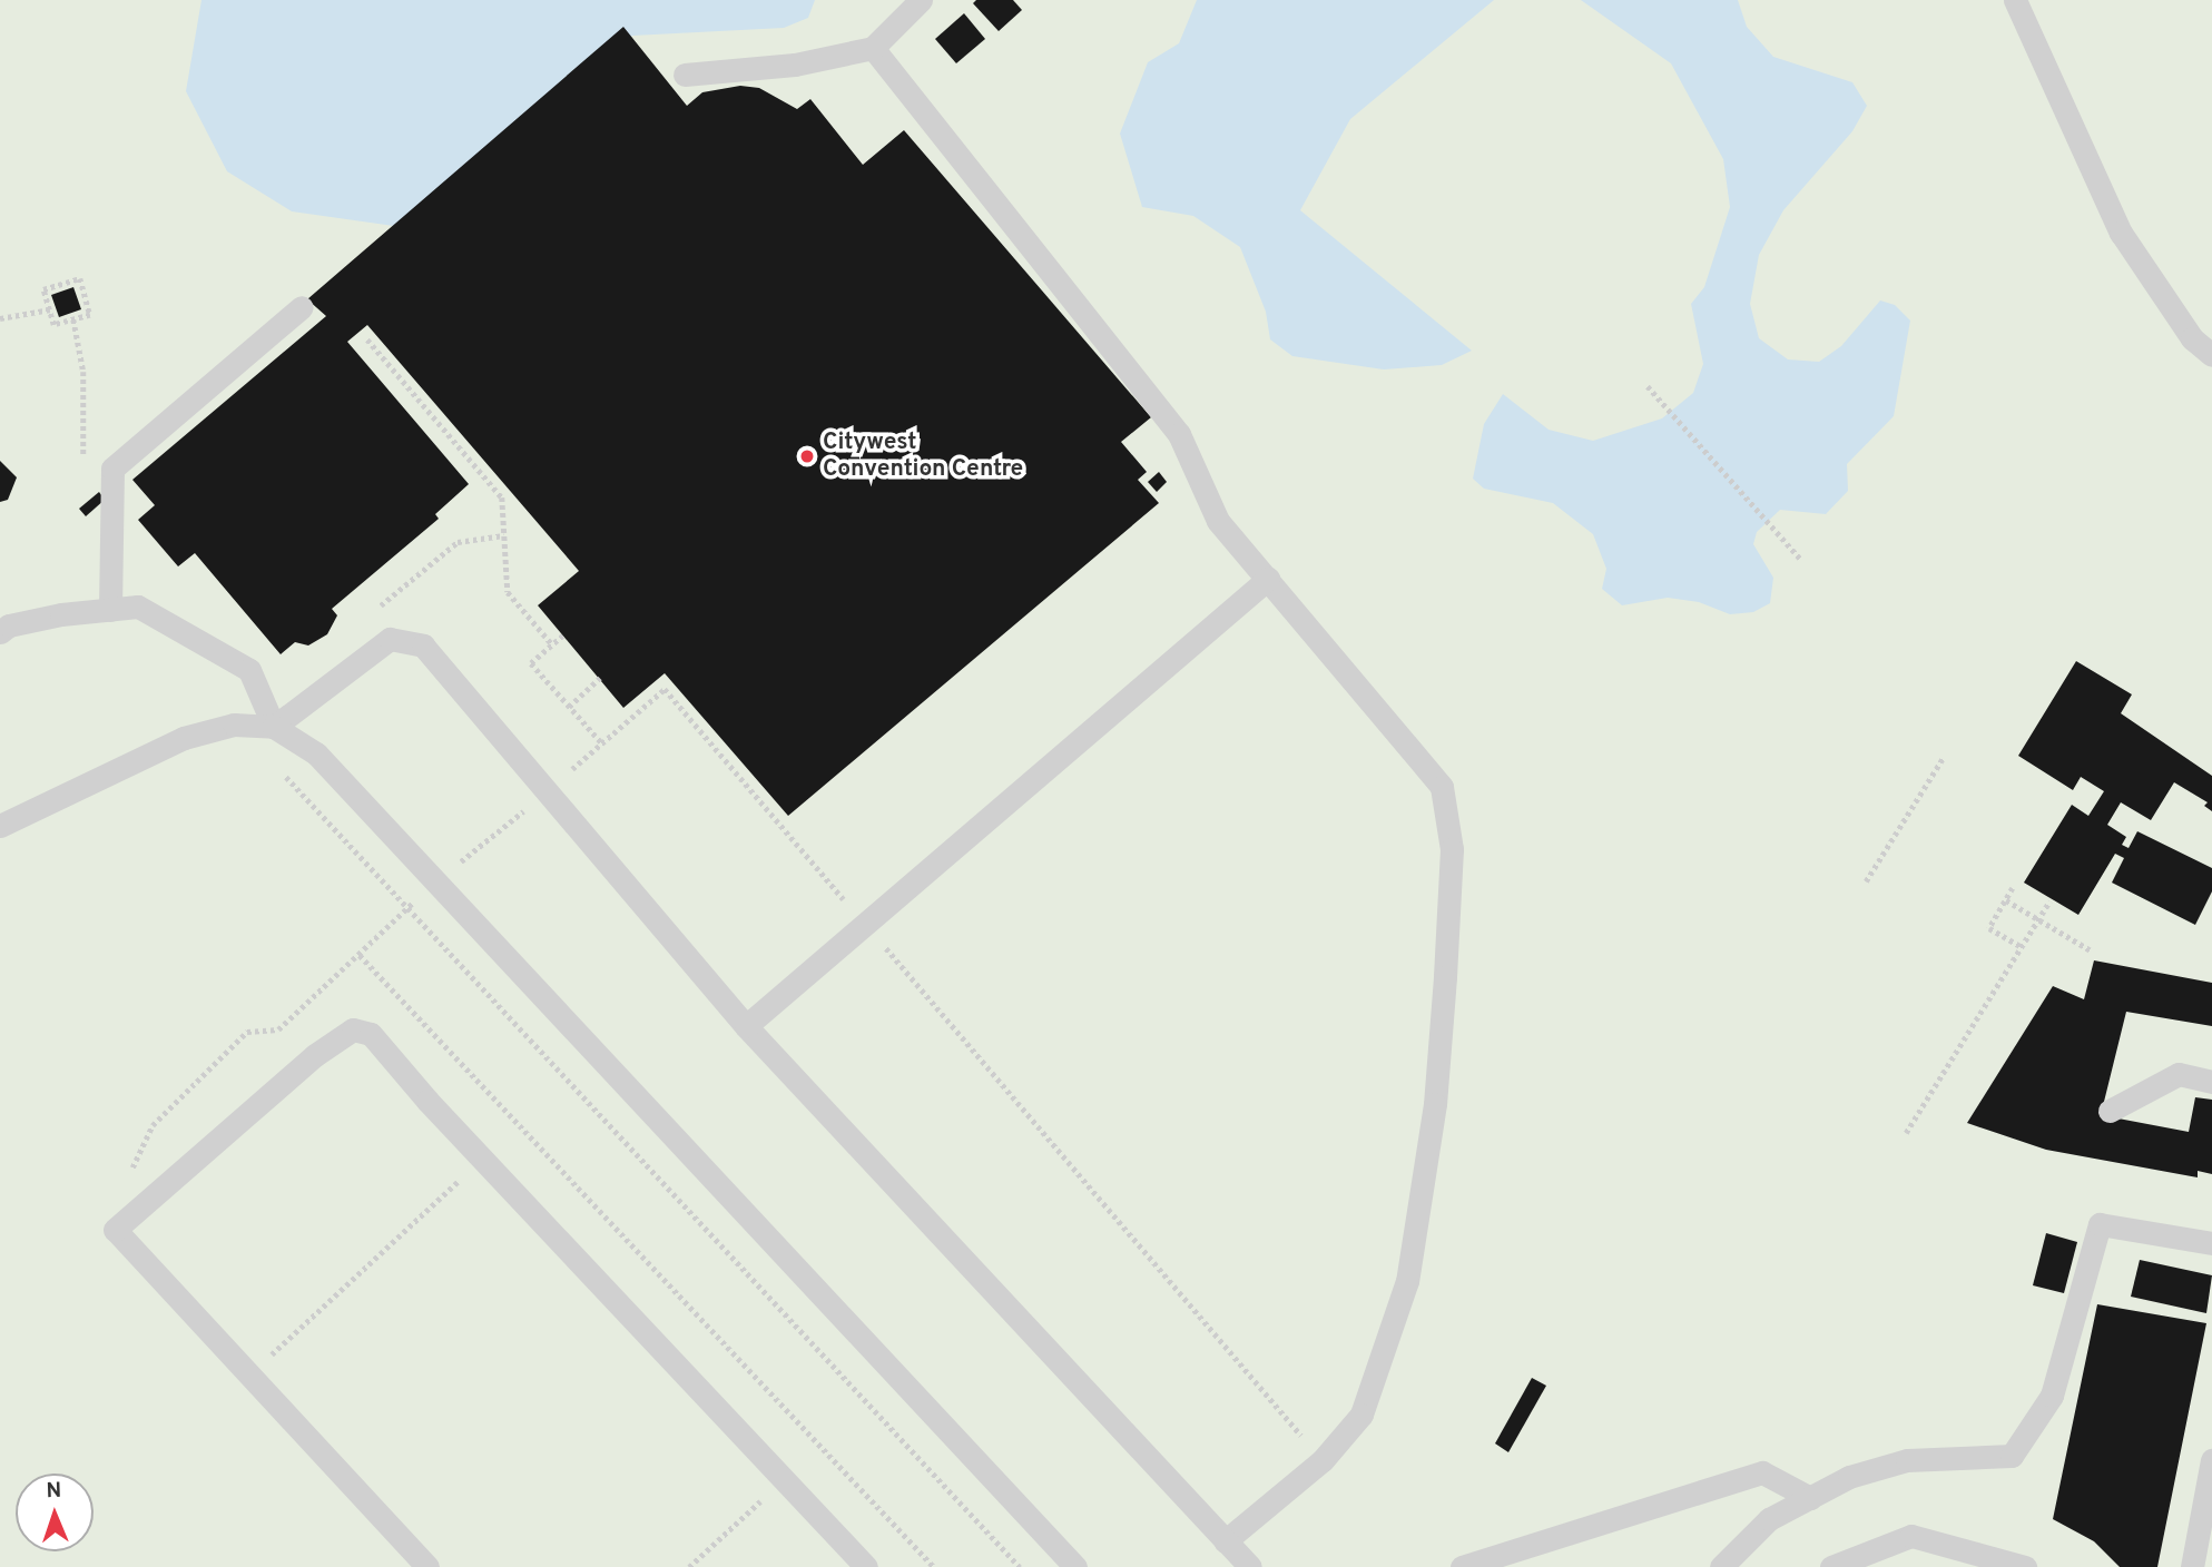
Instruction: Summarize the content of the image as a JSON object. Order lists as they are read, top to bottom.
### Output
{
  "places": ["Citywest Convention Centre"],
  "north": "top"
}
